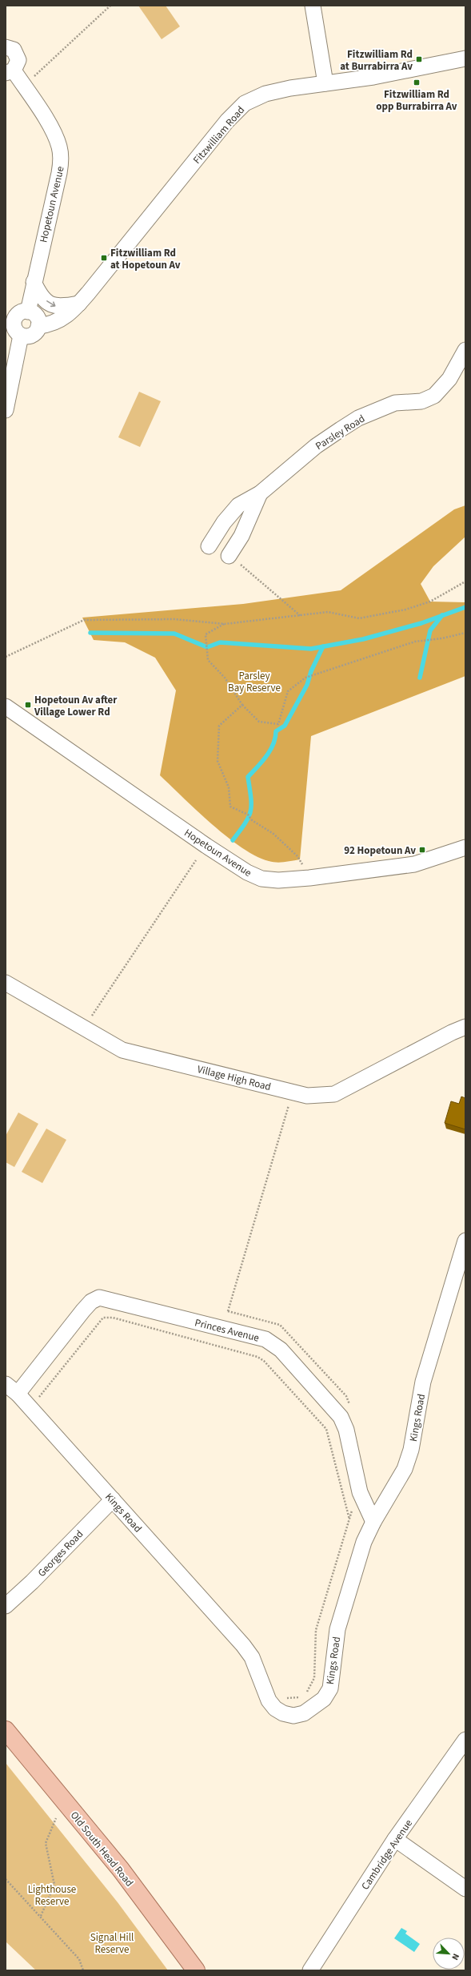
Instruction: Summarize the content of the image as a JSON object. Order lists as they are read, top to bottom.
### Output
{
  "streets": {
    "main road": ["Old South Head Road"],
    "street": [
      "Fitzwilliam Road",
      "Hopetoun Avenue",
      "Parsley Road",
      "Village High Road",
      "Princes Avenue",
      "Kings Road",
      "Georges Road",
      "Cambridge Avenue"
    ]
  },
  "crossings": [
    ["Fitzwilliam Road", "Hopetoun Avenue"],
    ["Princes Avenue", "Kings Road"],
    ["Kings Road", "Georges Road"]
  ],
  "parks": ["Parsley Bay Reserve", "Lighthouse Reserve", "Signal Hill Reserve"],
  "places": {
    "transit": [
      "Fitzwilliam Rd at Burrabirra Av",
      "Fitzwilliam Rd opp Burrabirra Av",
      "Fitzwilliam Rd at Hopetoun Av",
      "Hopetoun Av after Village Lower Rd",
      "92 Hopetoun Av"
    ]
  },
  "north": "bottom right"
}
